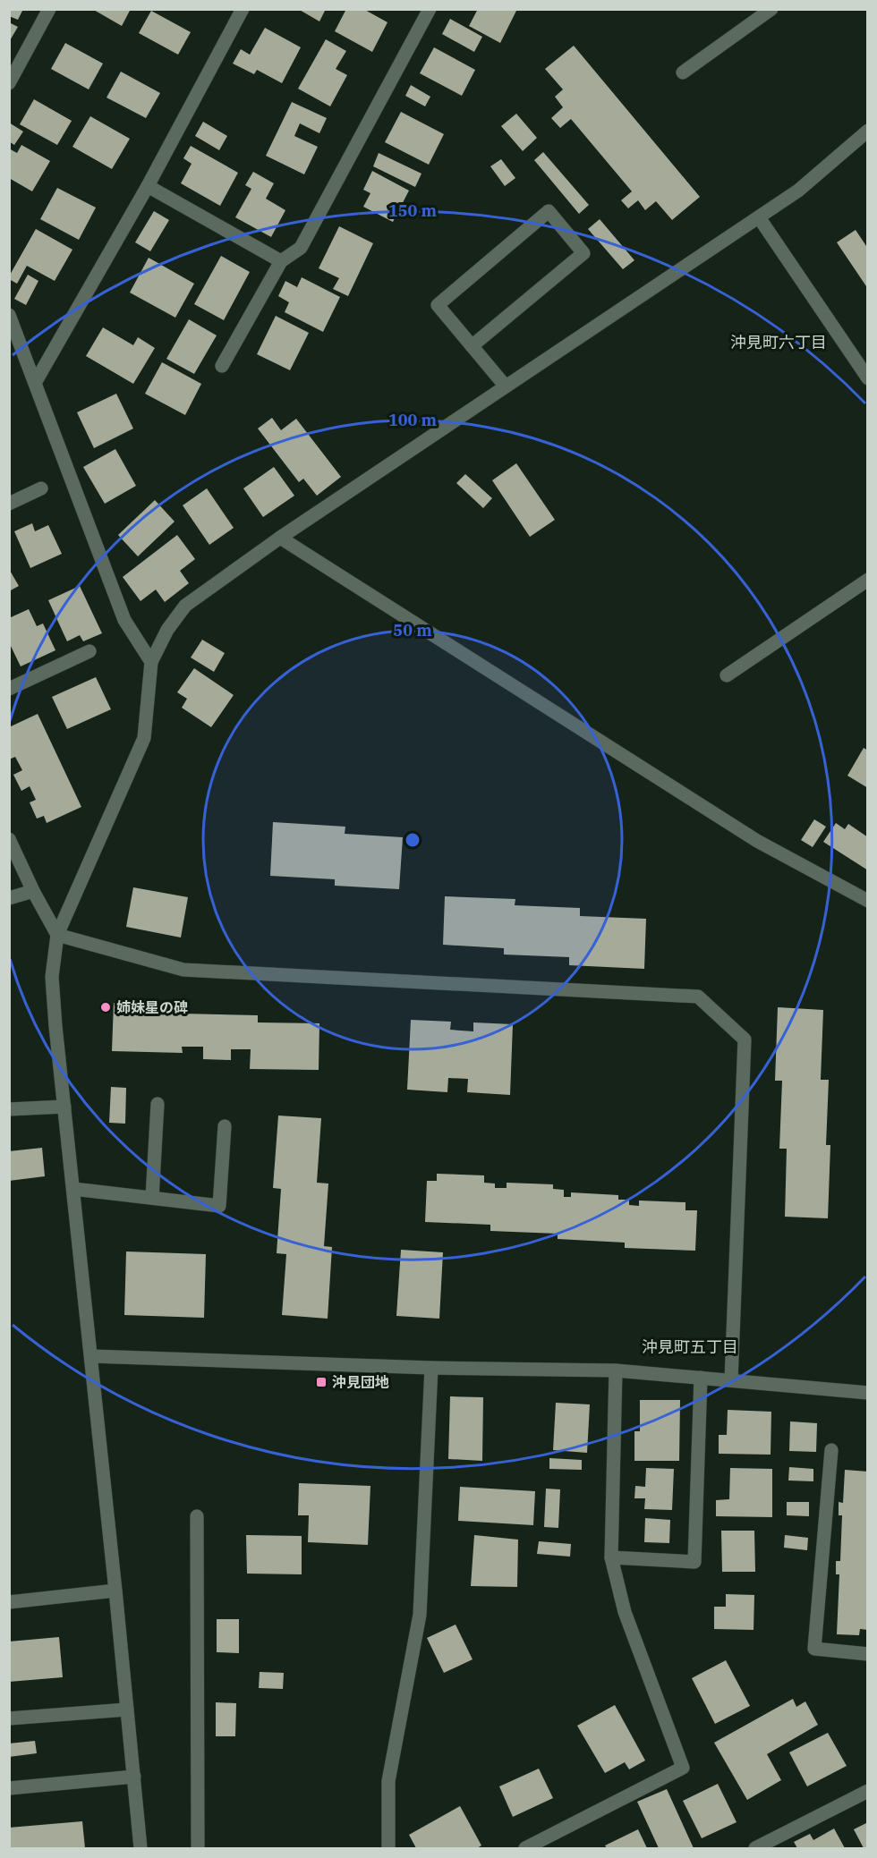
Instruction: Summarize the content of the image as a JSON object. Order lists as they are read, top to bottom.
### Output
{
  "districts": ["沖見町六丁目", "沖見町五丁目"],
  "places": {
    "other": ["姉妹星の碑"],
    "transit": ["沖見団地"]
  },
  "rings": ["150 m", "100 m", "50 m"]
}
